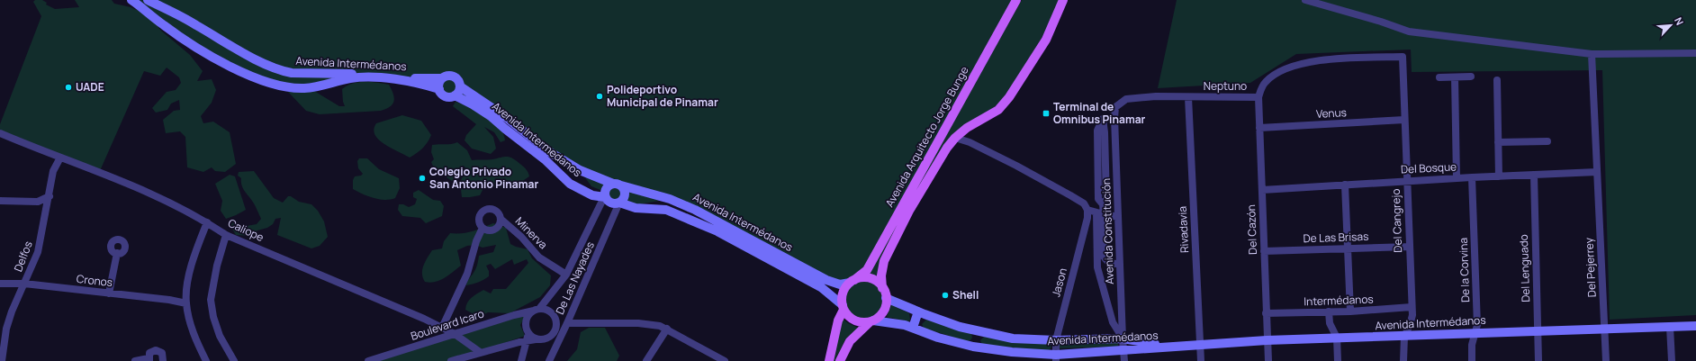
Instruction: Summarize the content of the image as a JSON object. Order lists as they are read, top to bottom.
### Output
{
  "streets": {
    "main road": ["Avenida Intermédanos", "Avenida Arquitecto Jorge Bunge", "Avenida Intermedanos"],
    "street": [
      "Neptuno",
      "Venus",
      "Del Bosque",
      "Del Cangrejo",
      "Rivadavia",
      "Del Cazón",
      "Caliope",
      "Avenida Constitución",
      "Minerva",
      "De Las Brisas",
      "Delfos",
      "Del Pejerrey",
      "Del Lenguado",
      "De la Corvina",
      "De Las Nayades",
      "Cronos",
      "Jason",
      "Intermédanos",
      "Boulevard Icaro"
    ]
  },
  "crossings": [
    ["Avenida Intermédanos", "Avenida Arquitecto Jorge Bunge"],
    ["Avenida Intermédanos", "Avenida Intermedanos"],
    ["Avenida Intermédanos", "Del Cangrejo"],
    ["Avenida Intermédanos", "Rivadavia"],
    ["Avenida Intermédanos", "Del Cazón"],
    ["Avenida Intermédanos", "Avenida Constitución"],
    ["Avenida Intermédanos", "Del Pejerrey"],
    ["Avenida Intermédanos", "Del Lenguado"],
    ["Avenida Intermédanos", "De la Corvina"],
    ["Avenida Intermédanos", "De Las Nayades"],
    ["Avenida Intermédanos", "Jason"],
    ["Neptuno", "Del Cangrejo"],
    ["Neptuno", "Rivadavia"],
    ["Neptuno", "Del Cazón"],
    ["Neptuno", "Avenida Constitución"],
    ["Venus", "Del Cangrejo"],
    ["Venus", "Del Cazón"],
    ["Avenida Intermedanos", "De Las Nayades"],
    ["Del Bosque", "Del Cangrejo"],
    ["Del Bosque", "Del Cazón"],
    ["Del Bosque", "Del Pejerrey"],
    ["Del Bosque", "Del Lenguado"],
    ["Del Bosque", "De la Corvina"],
    ["Del Cangrejo", "De Las Brisas"],
    ["Del Cangrejo", "Intermédanos"],
    ["Del Cazón", "De Las Brisas"],
    ["Del Cazón", "Intermédanos"],
    ["Caliope", "Delfos"],
    ["Caliope", "Boulevard Icaro"],
    ["Minerva", "De Las Nayades"],
    ["Delfos", "Cronos"],
    ["De Las Nayades", "Boulevard Icaro"]
  ],
  "places": {
    "other": [
      "UADE",
      "Polideportivo Municipal de Pinamar",
      "Colegio Privado San Antonio Pinamar",
      "Shell"
    ],
    "transit": ["Terminal de Omnibus Pinamar"]
  },
  "north": "top right"
}
